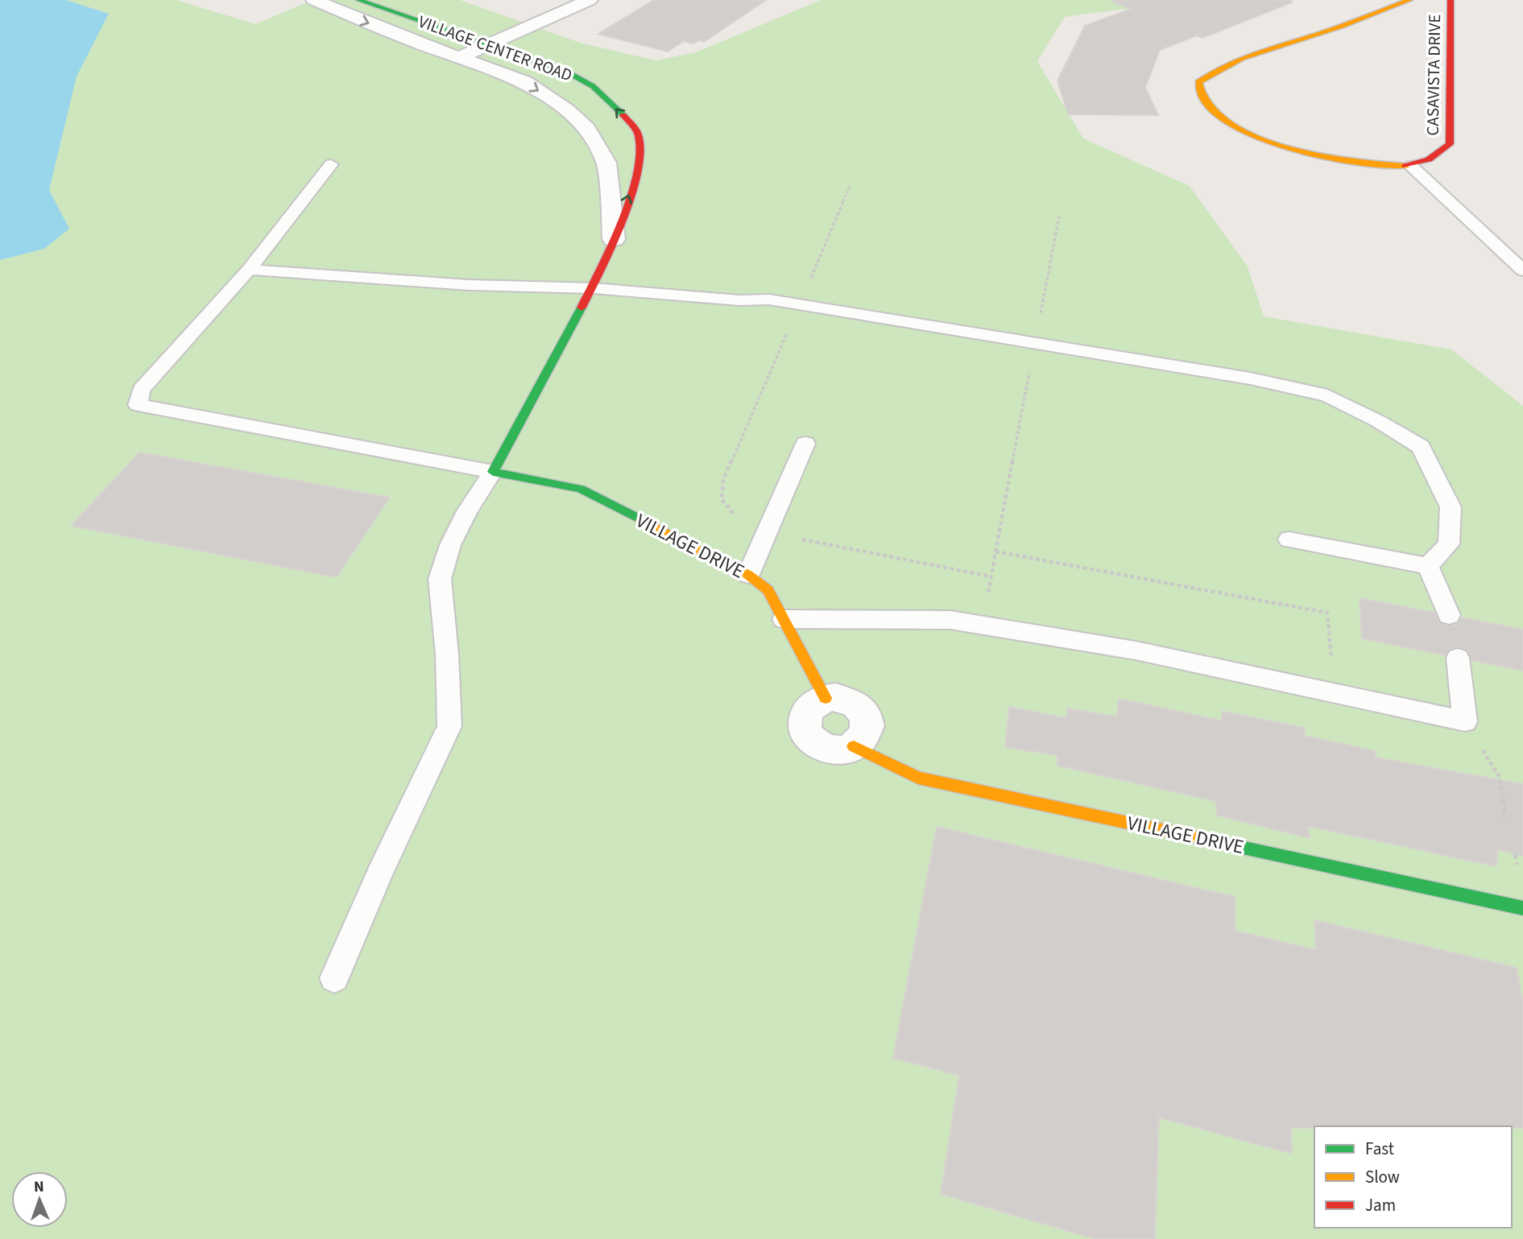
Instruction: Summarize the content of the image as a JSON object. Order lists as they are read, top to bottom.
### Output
{
  "streets": {
    "street": ["VILLAGE CENTER ROAD", "CASAVISTA DRIVE", "VILLAGE DRIVE"]
  },
  "crossings": [
    ["VILLAGE CENTER ROAD", "VILLAGE DRIVE"]
  ],
  "legend": ["Fast", "Slow", "Jam"],
  "north": "top"
}
